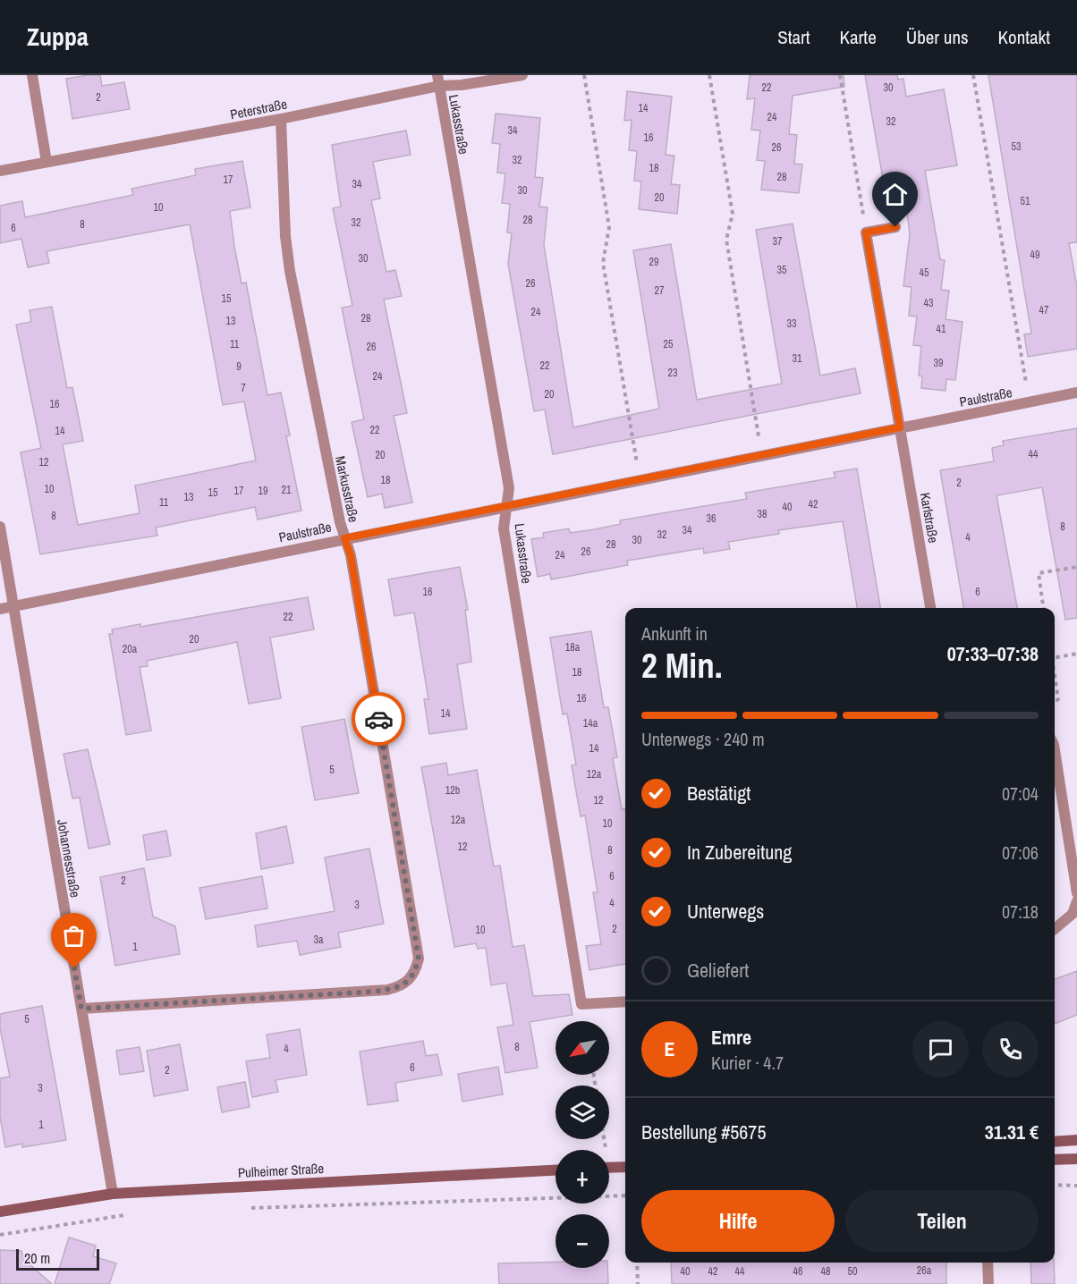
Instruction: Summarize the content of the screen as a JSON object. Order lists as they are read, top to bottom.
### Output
{
  "streets": {
    "main road": ["Pulheimer Straße"],
    "street": [
      "Peterstraße",
      "Lukasstraße",
      "Paulstraße",
      "Markusstraße",
      "Karlstraße",
      "Johannesstraße"
    ]
  },
  "crossings": [
    ["Peterstraße", "Lukasstraße"],
    ["Peterstraße", "Markusstraße"],
    ["Lukasstraße", "Paulstraße"],
    ["Paulstraße", "Markusstraße"],
    ["Paulstraße", "Karlstraße"],
    ["Paulstraße", "Johannesstraße"],
    ["Markusstraße", "Johannesstraße"],
    ["Johannesstraße", "Pulheimer Straße"]
  ],
  "house_numbers": [
    "22",
    "30",
    "2",
    "14",
    "24",
    "32",
    "34",
    "16",
    "53",
    "26",
    "32",
    "18",
    "28",
    "17",
    "34",
    "30",
    "20",
    "51",
    "10",
    "28",
    "32",
    "8",
    "6",
    "37",
    "49",
    "30",
    "29",
    "35",
    "45",
    "26",
    "27",
    "15",
    "43",
    "47",
    "24",
    "28",
    "13",
    "33",
    "41",
    "11",
    "25",
    "26",
    "31",
    "39",
    "22",
    "9",
    "23",
    "24",
    "7",
    "20",
    "16",
    "22",
    "14",
    "44",
    "20",
    "12",
    "18",
    "2",
    "10",
    "21",
    "17",
    "19",
    "15",
    "13",
    "11",
    "42",
    "40",
    "38",
    "8",
    "36",
    "8",
    "34",
    "32",
    "4",
    "30",
    "28",
    "26",
    "24",
    "16",
    "6",
    "22",
    "20",
    "18a",
    "20a",
    "18",
    "16",
    "14",
    "14a",
    "14",
    "5",
    "12a",
    "12b",
    "12",
    "12a",
    "10",
    "12",
    "8",
    "6",
    "2",
    "4",
    "3",
    "2",
    "10",
    "3a",
    "1",
    "5",
    "8",
    "4",
    "6",
    "2",
    "3",
    "1",
    "26a",
    "40",
    "42",
    "44",
    "46",
    "48",
    "50"
  ],
  "scale_bar": "20 m",
  "north": "bottom left",
  "page": {
    "header": "Zuppa",
    "nav": [
      "Start",
      "Karte",
      "Über uns",
      "Kontakt"
    ],
    "heading": ["2 Min.", "Ankunft in", "07:33–07:38"],
    "panel": [
      "Emre",
      "Kurier · 4.7",
      "Bestellung #5675",
      "31.31 €"
    ],
    "bar": "Unterwegs · 240 m",
    "list": [
      ["Bestätigt", "07:04"],
      ["In Zubereitung", "07:06"],
      ["Unterwegs", "07:18"],
      "Geliefert"
    ],
    "map_buttons": ["+", "−"],
    "round": "E",
    "buttons": ["Hilfe", "Teilen"],
    "scale": "20 m"
  }
}
